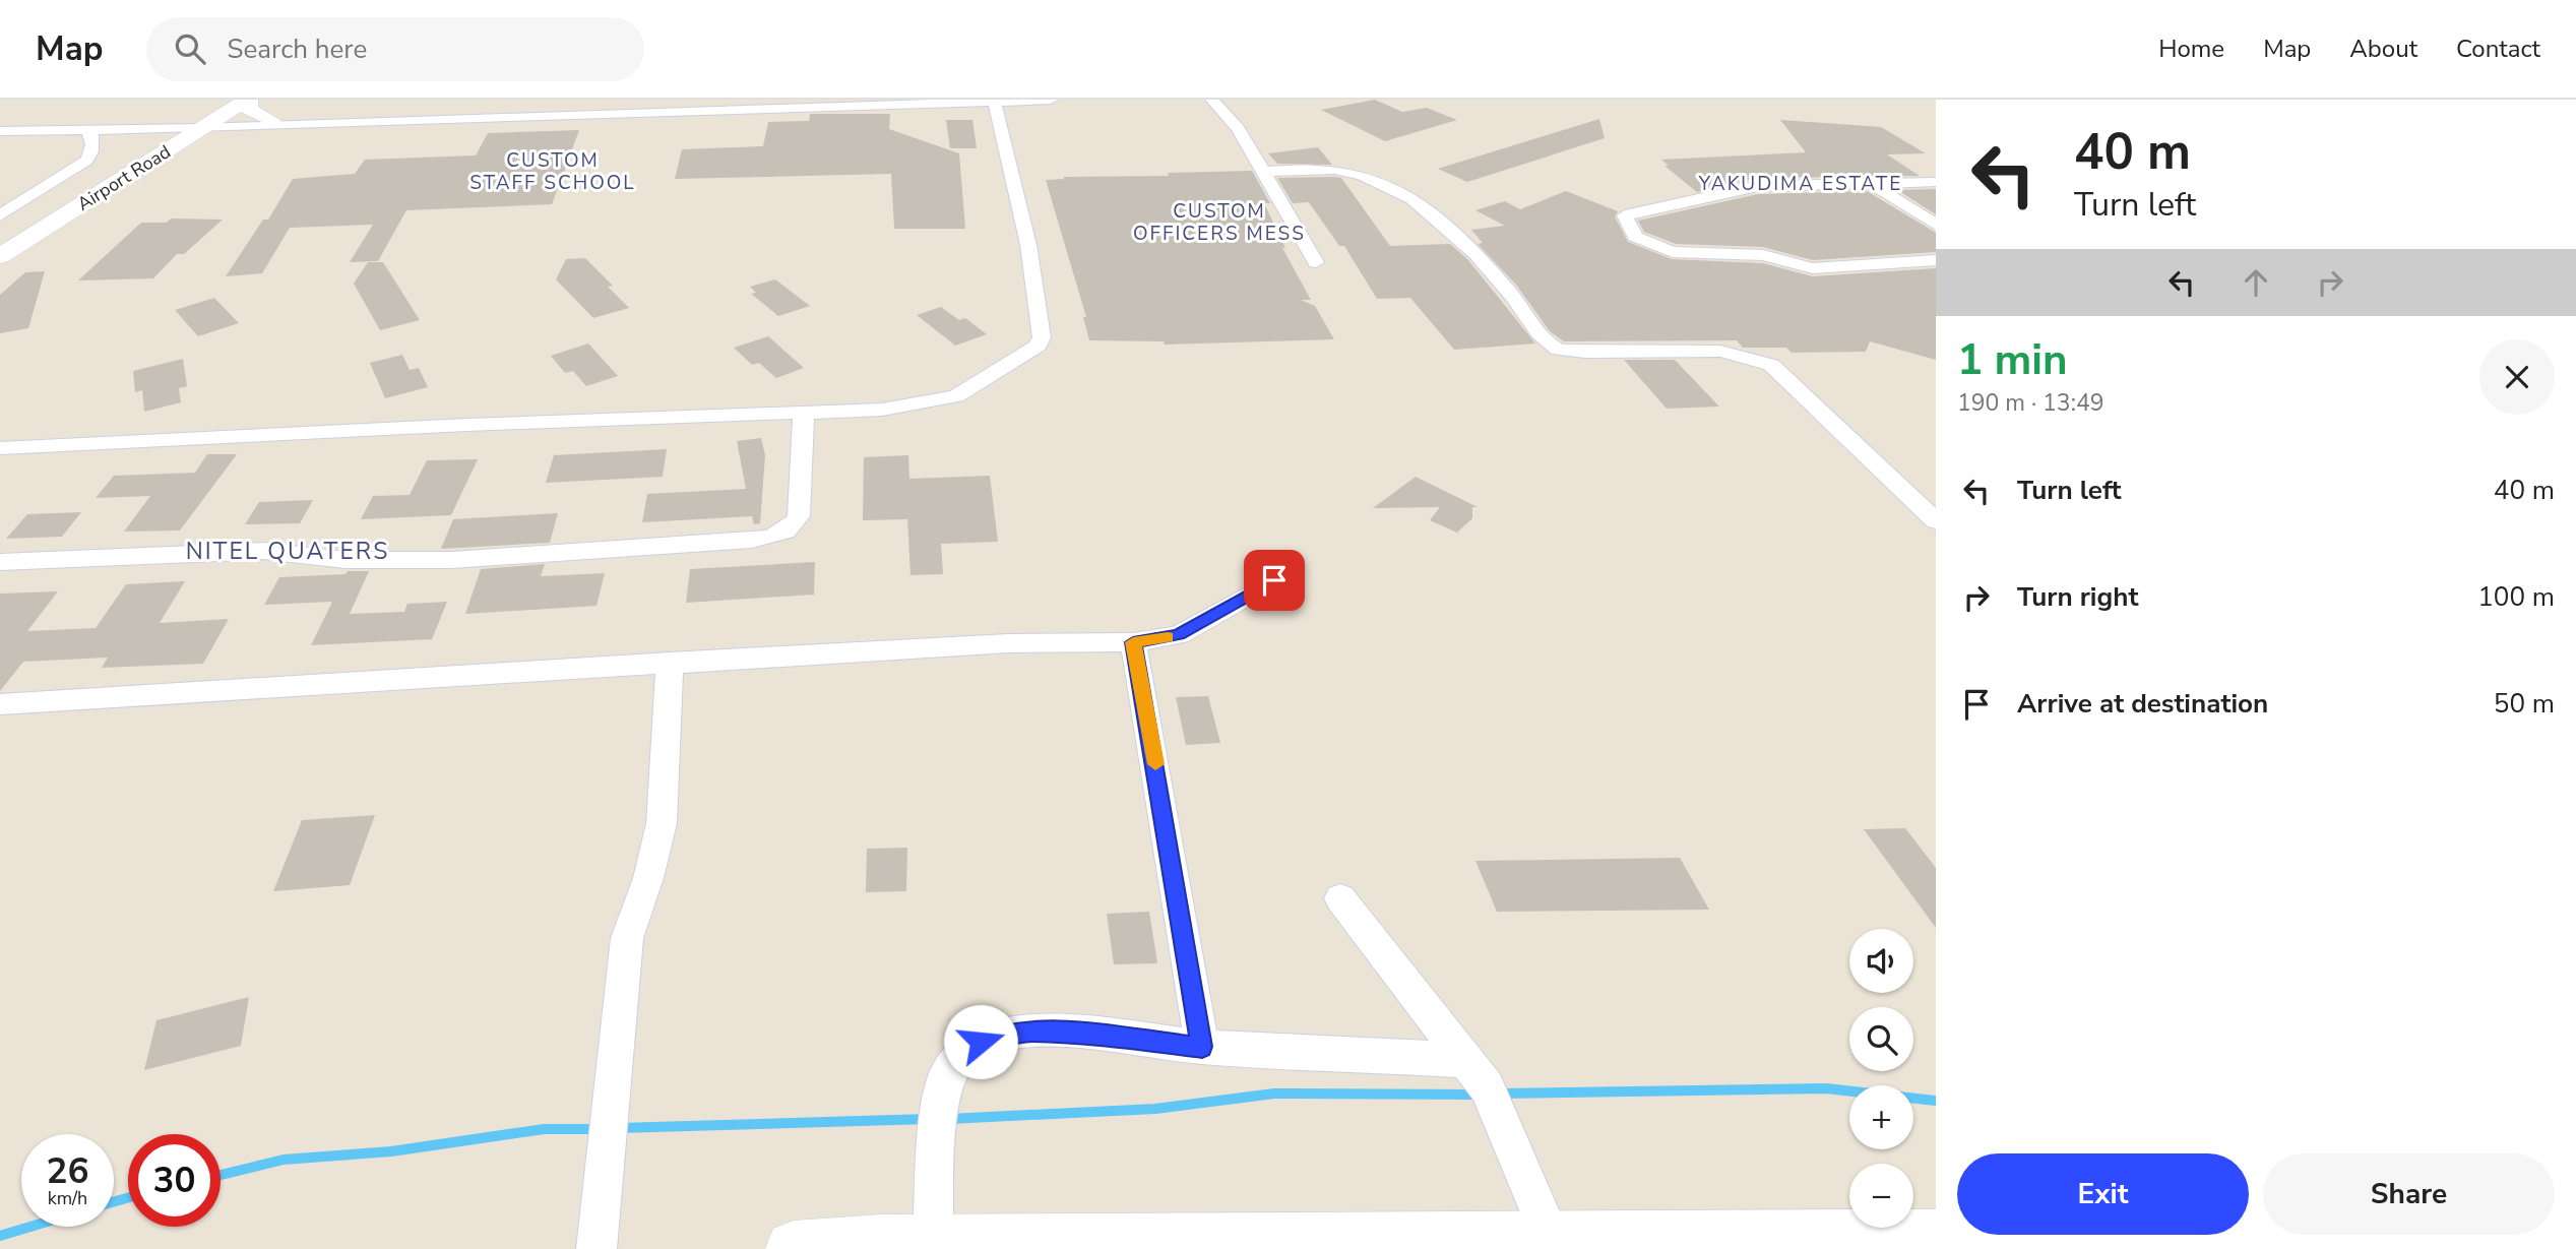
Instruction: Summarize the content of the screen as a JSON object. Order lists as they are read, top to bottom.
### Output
{
  "streets": {
    "street": ["Airport Road"]
  },
  "districts": [
    "CUSTOM STAFF SCHOOL",
    "YAKUDIMA ESTATE",
    "CUSTOM OFFICERS MESS",
    "NITEL QUATERS"
  ],
  "page": {
    "header": "Map",
    "search": "Search here",
    "nav": [
      "Home",
      "Map",
      "About",
      "Contact"
    ],
    "turn": ["40 m", "Turn left"],
    "heading": ["1 min", "190 m · 13:49"],
    "list": [
      {
        "name": "Turn left",
        "value": "40 m"
      },
      {
        "name": "Turn right",
        "value": "100 m"
      },
      {
        "name": "Arrive at destination",
        "value": "50 m"
      }
    ],
    "map_buttons": ["+", "−"],
    "speed": "26 km/h",
    "limit": "30",
    "buttons": ["Exit", "Share"]
  }
}
